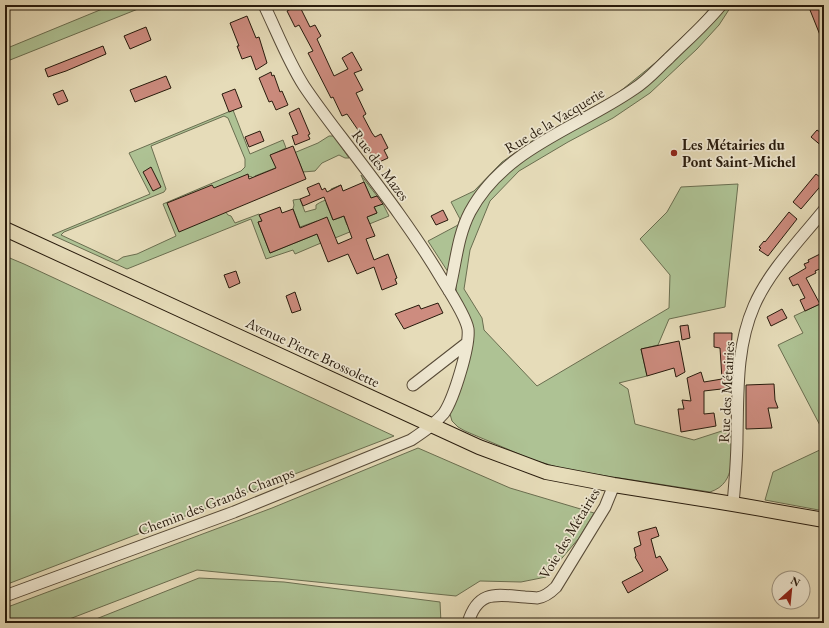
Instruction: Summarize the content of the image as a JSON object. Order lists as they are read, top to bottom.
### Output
{
  "streets": {
    "main road": ["Avenue Pierre Brossolette"],
    "street": [
      "Rue de la Vacquerie",
      "Rue des Mazes",
      "Rue des Métairies",
      "Chemin des Grands Champs",
      "Voie des Métairies"
    ]
  },
  "crossings": [
    ["Rue de la Vacquerie", "Rue des Mazes"],
    ["Rue des Mazes", "Avenue Pierre Brossolette"],
    ["Rue des Mazes", "Chemin des Grands Champs"],
    ["Avenue Pierre Brossolette", "Rue des Métairies"],
    ["Avenue Pierre Brossolette", "Chemin des Grands Champs"],
    ["Avenue Pierre Brossolette", "Voie des Métairies"]
  ],
  "places": ["Les Métairies du Pont Saint-Michel"],
  "north": "top right"
}
